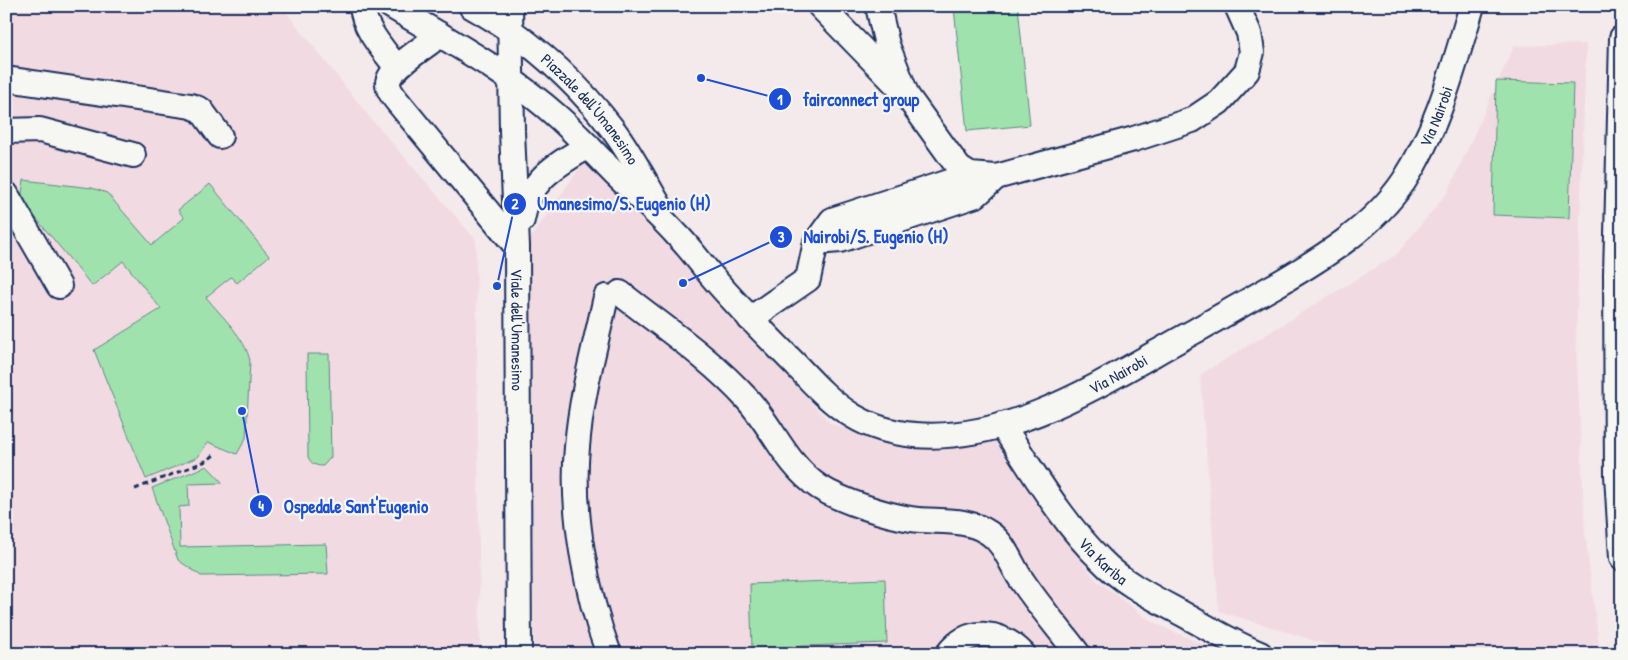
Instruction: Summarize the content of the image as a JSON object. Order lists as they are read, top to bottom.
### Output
{
  "streets": {
    "street": [
      "Piazzale dell'Umanesimo",
      "Via Nairobi",
      "Viale dell'Umanesimo",
      "Via Kariba"
    ]
  },
  "crossings": [
    ["Piazzale dell'Umanesimo", "Via Nairobi"],
    ["Piazzale dell'Umanesimo", "Viale dell'Umanesimo"],
    ["Via Nairobi", "Via Kariba"]
  ],
  "places": [
    "fairconnect group",
    "Nairobi/S. Eugenio (H)",
    "Umanesimo/S. Eugenio (H)",
    "Ospedale Sant'Eugenio"
  ]
}
